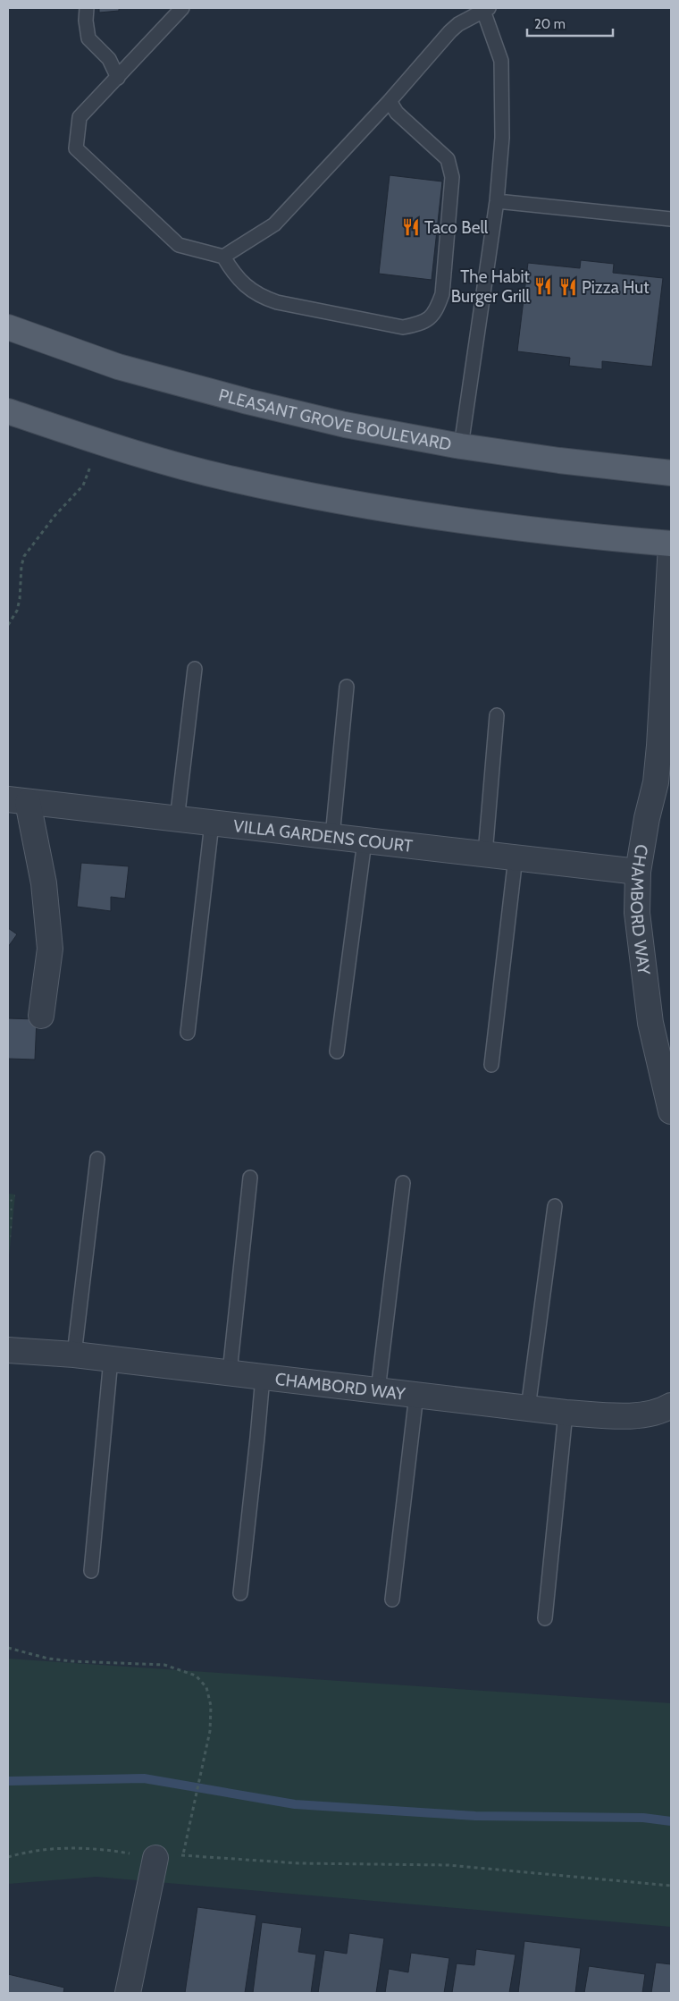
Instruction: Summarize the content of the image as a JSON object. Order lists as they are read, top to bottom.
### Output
{
  "streets": {
    "main road": ["PLEASANT GROVE BOULEVARD"],
    "street": ["VILLA GARDENS COURT", "CHAMBORD WAY"]
  },
  "crossings": [
    ["VILLA GARDENS COURT", "CHAMBORD WAY"]
  ],
  "places": {
    "restaurant": ["Taco Bell", "The Habit Burger Grill", "Pizza Hut"]
  },
  "scale_bar": "20 m"
}
